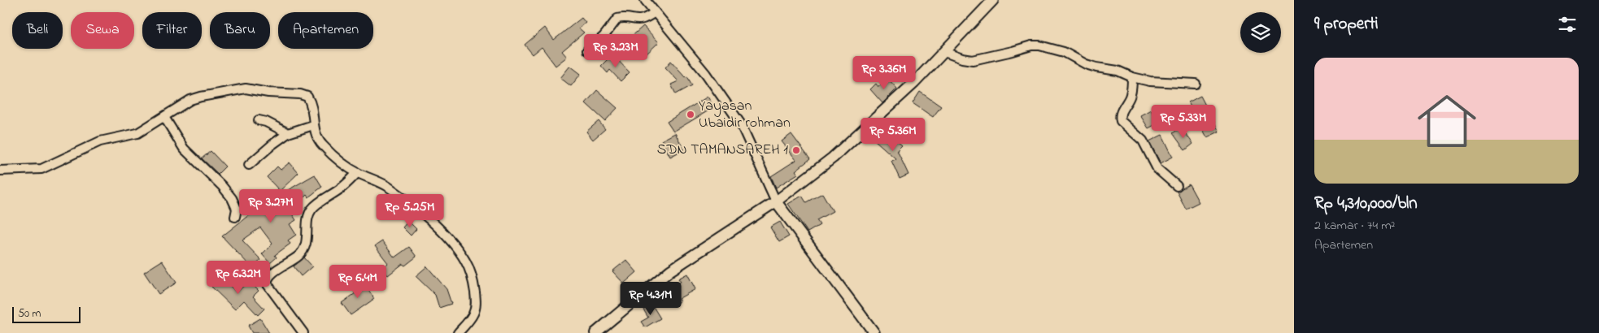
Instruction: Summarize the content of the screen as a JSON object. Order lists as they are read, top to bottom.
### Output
{
  "places": ["Yayasan Ubaidir rohman", "SDN TAMANSAREH 1"],
  "scale_bar": "50 m",
  "page": {
    "heading": "9 properti",
    "chip": [
      "Beli",
      "Sewa",
      "Filter",
      "Baru",
      "Apartemen"
    ],
    "price": [
      "Rp 3.23M",
      "Rp 3.36M",
      "Rp 5.33M",
      "Rp 5.36M",
      "Rp 3.27M",
      "Rp 5.25M",
      "Rp 6.32M",
      "Rp 6.4M",
      "Rp 4.31M"
    ],
    "list": [
      {
        "name": "Rp 4,310,000/bln",
        "note": "2 kamar · 74 m² · Apartemen"
      }
    ],
    "scale": "50 m"
  }
}
